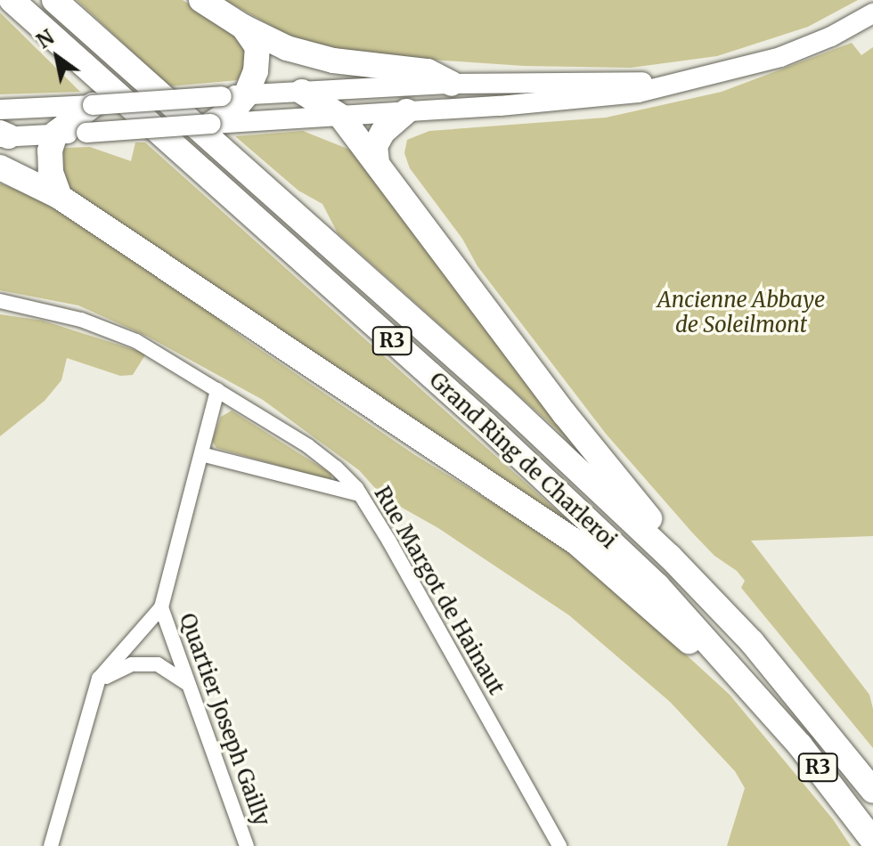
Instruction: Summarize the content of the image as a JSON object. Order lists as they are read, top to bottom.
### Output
{
  "streets": {
    "highway": ["R3", "Grand Ring de Charleroi"],
    "street": ["Rue Margot de Hainaut", "Quartier Joseph Gailly"]
  },
  "crossings": [
    ["Rue Margot de Hainaut", "Quartier Joseph Gailly"]
  ],
  "parks": ["Ancienne Abbaye de Soleilmont"],
  "north": "top left"
}
